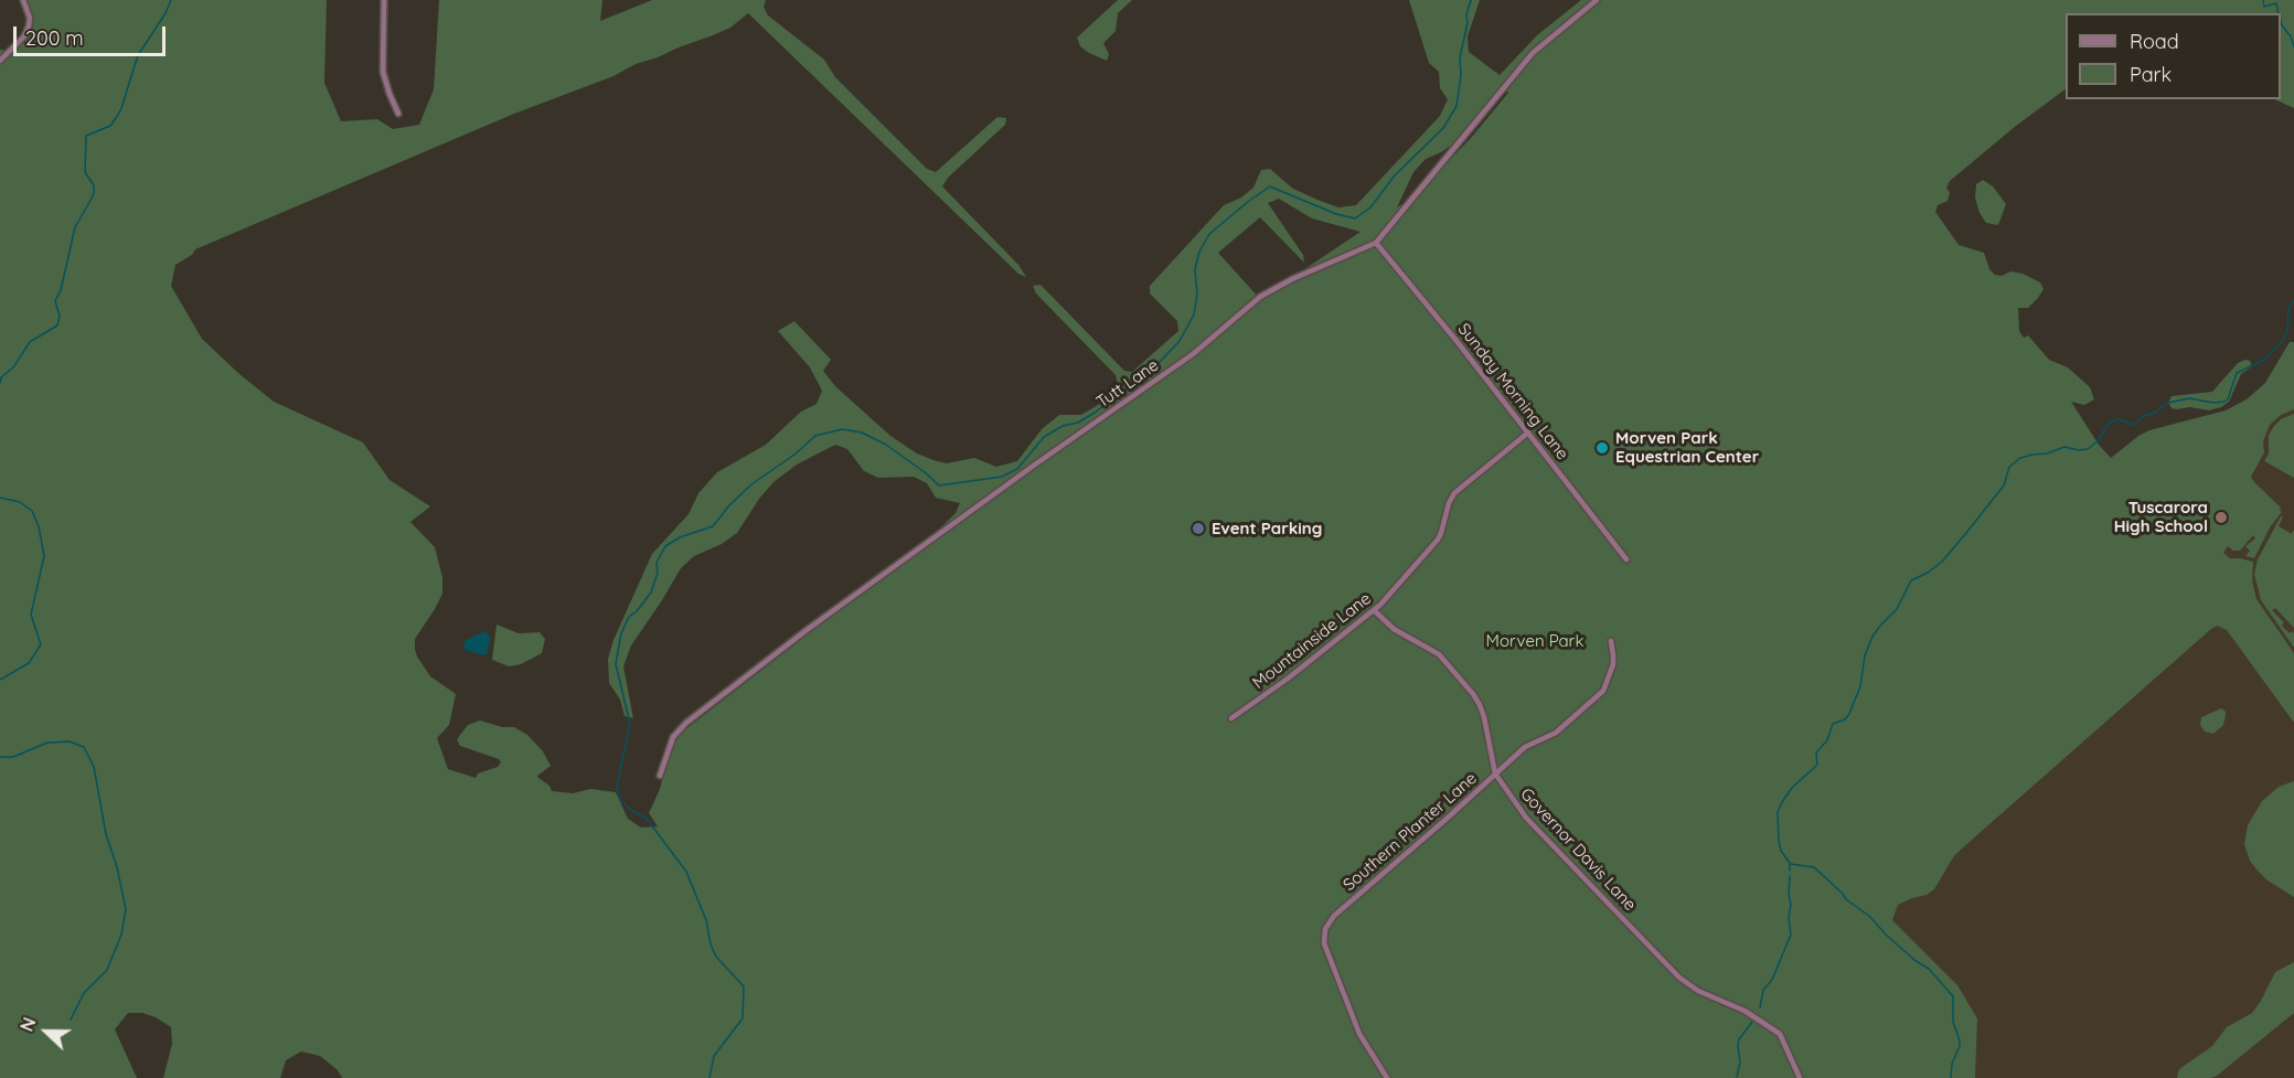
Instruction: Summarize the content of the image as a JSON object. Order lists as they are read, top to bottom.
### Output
{
  "streets": {
    "street": [
      "Tutt Lane",
      "Sunday Morning Lane",
      "Mountainside Lane",
      "Southern Planter Lane",
      "Governor Davis Lane"
    ]
  },
  "crossings": [
    ["Tutt Lane", "Sunday Morning Lane"],
    ["Sunday Morning Lane", "Mountainside Lane"],
    ["Mountainside Lane", "Governor Davis Lane"],
    ["Southern Planter Lane", "Governor Davis Lane"]
  ],
  "parks": ["Morven Park"],
  "places": ["Morven Park Equestrian Center", "Tuscarora High School", "Event Parking"],
  "legend": ["Road", "Park"],
  "scale_bar": "200 m",
  "north": "left"
}
